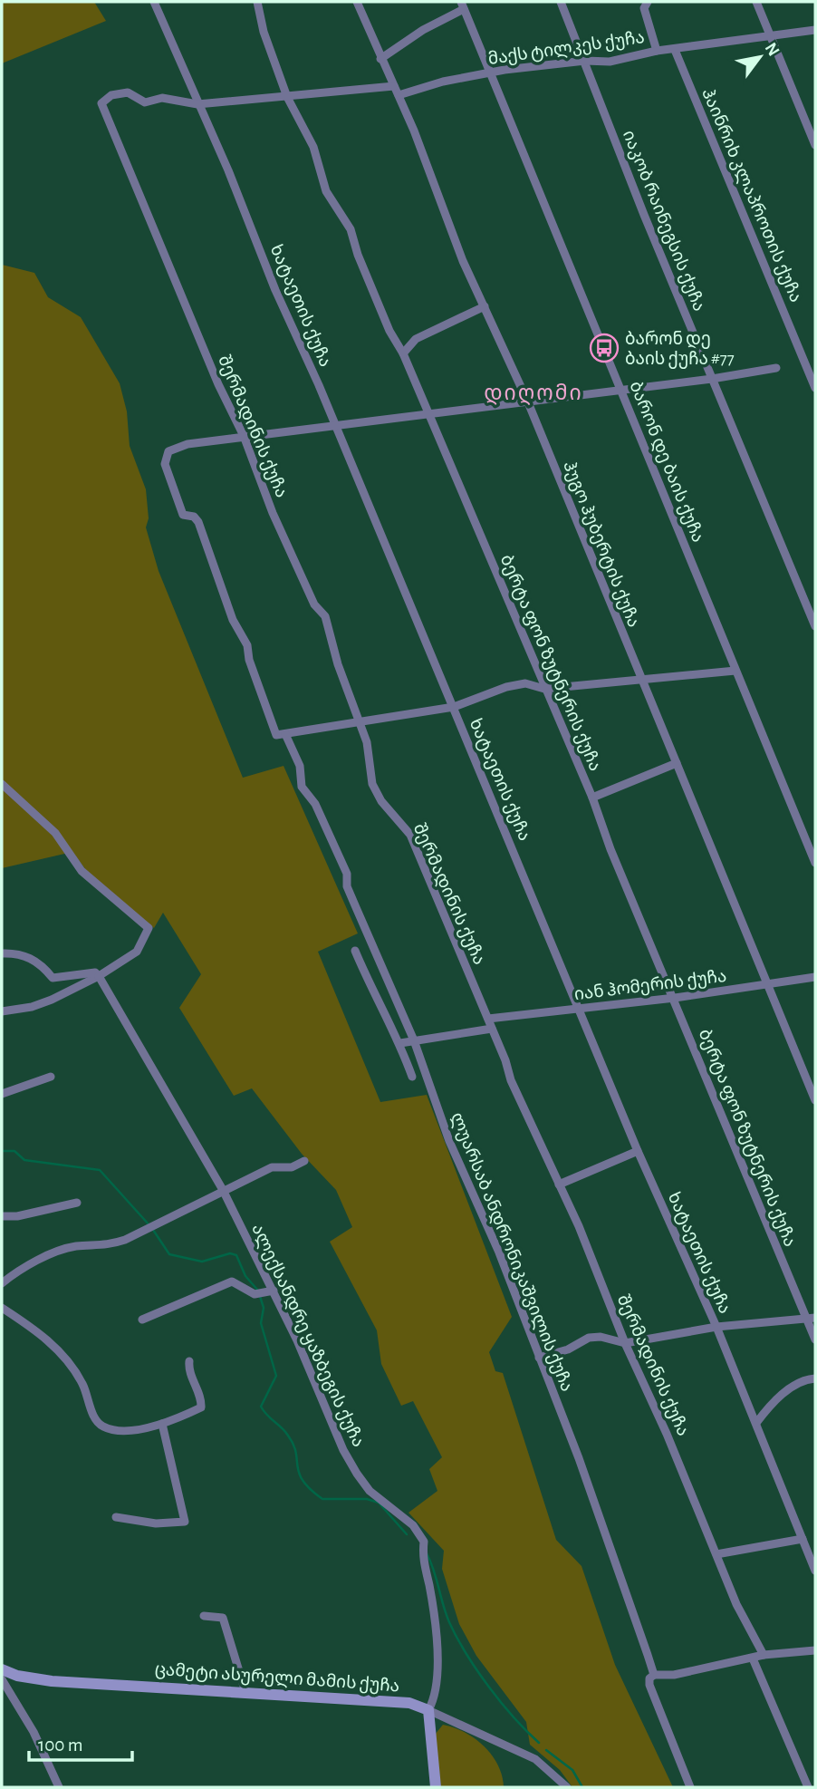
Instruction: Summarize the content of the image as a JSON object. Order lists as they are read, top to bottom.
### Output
{
  "streets": {
    "street": [
      "მაქს ტილკეს ქუჩა",
      "ჰაინრიხ კლაპროთის ქუჩა",
      "იაკობ რაინეგსის ქუჩა",
      "ხატაეთის ქუჩა",
      "შერმადინის ქუჩა",
      "ბარონ დე ბაის ქუჩა",
      "ჰუგო ჰუბერტის ქუჩა",
      "ბერტა ფონ ზუტნერის ქუჩა",
      "იან ჰომერის ქუჩა",
      "ლუარსაბ ანდრონიკაშვილის ქუჩა",
      "ალექსანდრე ყაზბეგის ქუჩა",
      "ცამეტი ასურელი მამის ქუჩა"
    ]
  },
  "crossings": [
    ["მაქს ტილკეს ქუჩა", "ჰაინრიხ კლაპროთის ქუჩა"],
    ["მაქს ტილკეს ქუჩა", "იაკობ რაინეგსის ქუჩა"],
    ["მაქს ტილკეს ქუჩა", "ბარონ დე ბაის ქუჩა"],
    ["მაქს ტილკეს ქუჩა", "ჰუგო ჰუბერტის ქუჩა"],
    ["ხატაეთის ქუჩა", "შერმადინის ქუჩა"],
    ["ხატაეთის ქუჩა", "იან ჰომერის ქუჩა"],
    ["შერმადინის ქუჩა", "იან ჰომერის ქუჩა"],
    ["შერმადინის ქუჩა", "ლუარსაბ ანდრონიკაშვილის ქუჩა"],
    ["ჰუგო ჰუბერტის ქუჩა", "იან ჰომერის ქუჩა"],
    ["ბერტა ფონ ზუტნერის ქუჩა", "იან ჰომერის ქუჩა"],
    ["ალექსანდრე ყაზბეგის ქუჩა", "ცამეტი ასურელი მამის ქუჩა"]
  ],
  "districts": ["დიღომი"],
  "places": {
    "bus stop": ["ბარონ დე ბაის ქუჩა #77"]
  },
  "scale_bar": "100 m",
  "north": "top right"
}
